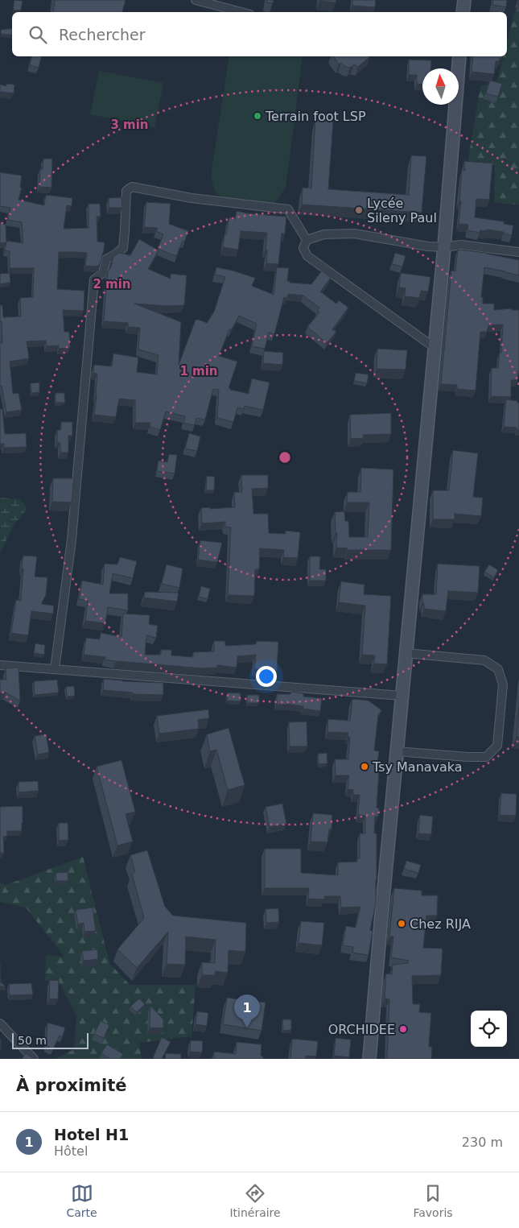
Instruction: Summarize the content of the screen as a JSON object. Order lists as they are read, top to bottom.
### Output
{
  "places": [
    "Terrain foot LSP",
    "Lycée Sileny Paul",
    "Tsy Manavaka",
    "Chez RIJA",
    "ORCHIDEE"
  ],
  "scale_bar": "50 m",
  "north": "top",
  "page": {
    "search": "Rechercher",
    "pins": "1",
    "scale": "50 m",
    "heading": "À proximité",
    "list": [
      {
        "mark": "1",
        "name": "Hotel H1",
        "note": "Hôtel",
        "value": "230 m"
      }
    ],
    "nav": ["Carte", "Itinéraire", "Favoris"]
  },
  "rings": ["3 min", "2 min", "1 min"]
}
